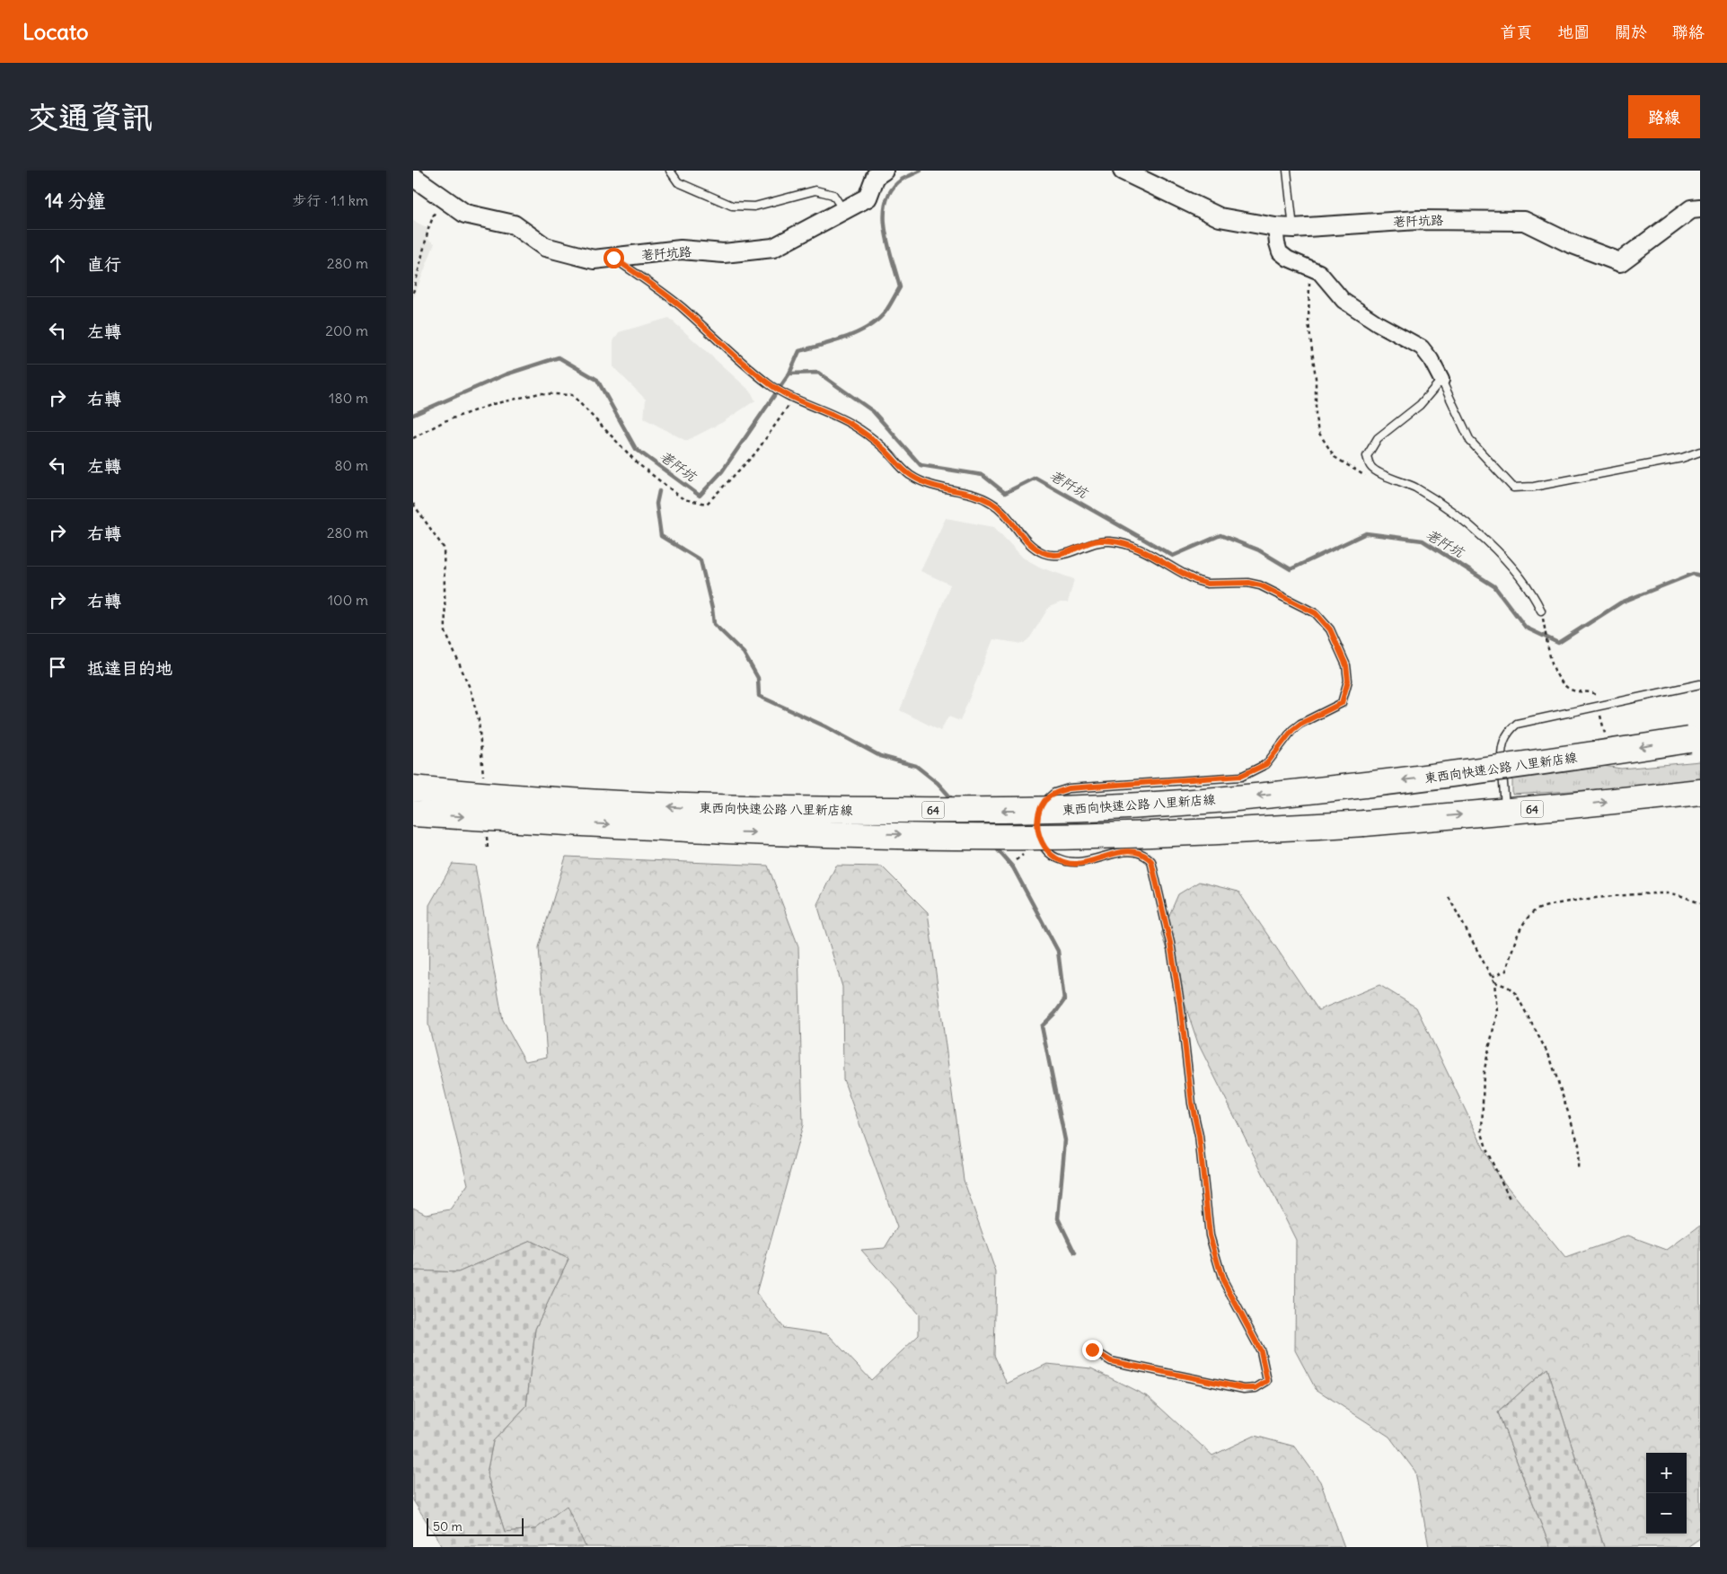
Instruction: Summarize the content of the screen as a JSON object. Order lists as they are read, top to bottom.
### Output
{
  "streets": {
    "highway": ["東西向快速公路 八里新店線", "64"],
    "street": ["荖阡坑路"]
  },
  "water": ["荖阡坑"],
  "scale_bar": "50 m",
  "page": {
    "header": "Locato",
    "nav": [
      "首頁",
      "地圖",
      "關於",
      "聯絡"
    ],
    "buttons": "路線",
    "title": "交通資訊",
    "heading": ["14 分鐘", "步行 · 1.1 km"],
    "list": [
      ["直行", "280 m"],
      ["左轉", "200 m"],
      ["右轉", "180 m"],
      ["左轉", "80 m"],
      ["右轉", "280 m"],
      ["右轉", "100 m"],
      "抵達目的地"
    ],
    "map_buttons": ["+", "−"],
    "scale": "50 m"
  }
}
